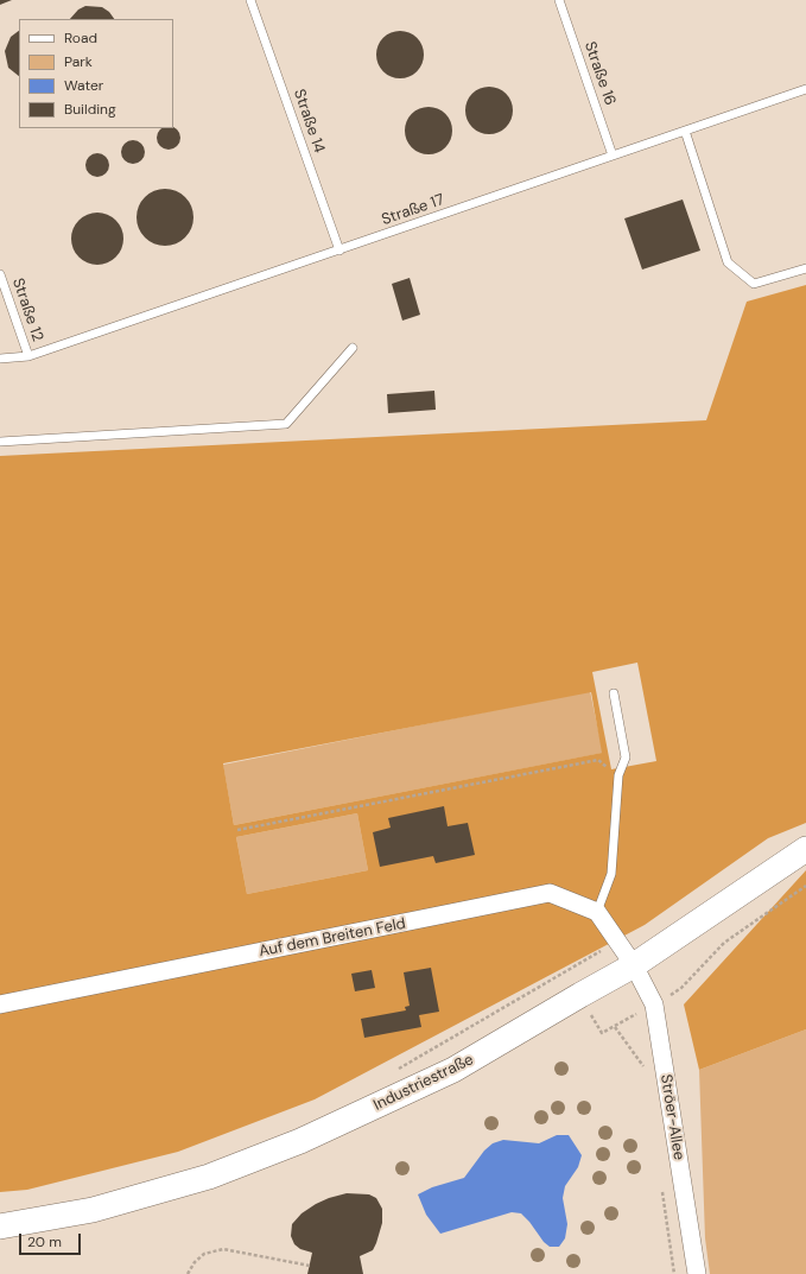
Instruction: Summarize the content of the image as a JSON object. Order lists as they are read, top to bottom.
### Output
{
  "streets": {
    "main road": ["Industriestraße"],
    "street": ["Auf dem Breiten Feld", "Ströer-Allee"],
    "lane": [
      "Straße 16",
      "Straße 14",
      "Straße 17",
      "Straße 12"
    ]
  },
  "crossings": [
    ["Straße 16", "Straße 17"],
    ["Straße 14", "Straße 17"],
    ["Straße 17", "Straße 12"],
    ["Industriestraße", "Ströer-Allee"]
  ],
  "legend": [
    "Road",
    "Park",
    "Water",
    "Building"
  ],
  "scale_bar": "20 m"
}
